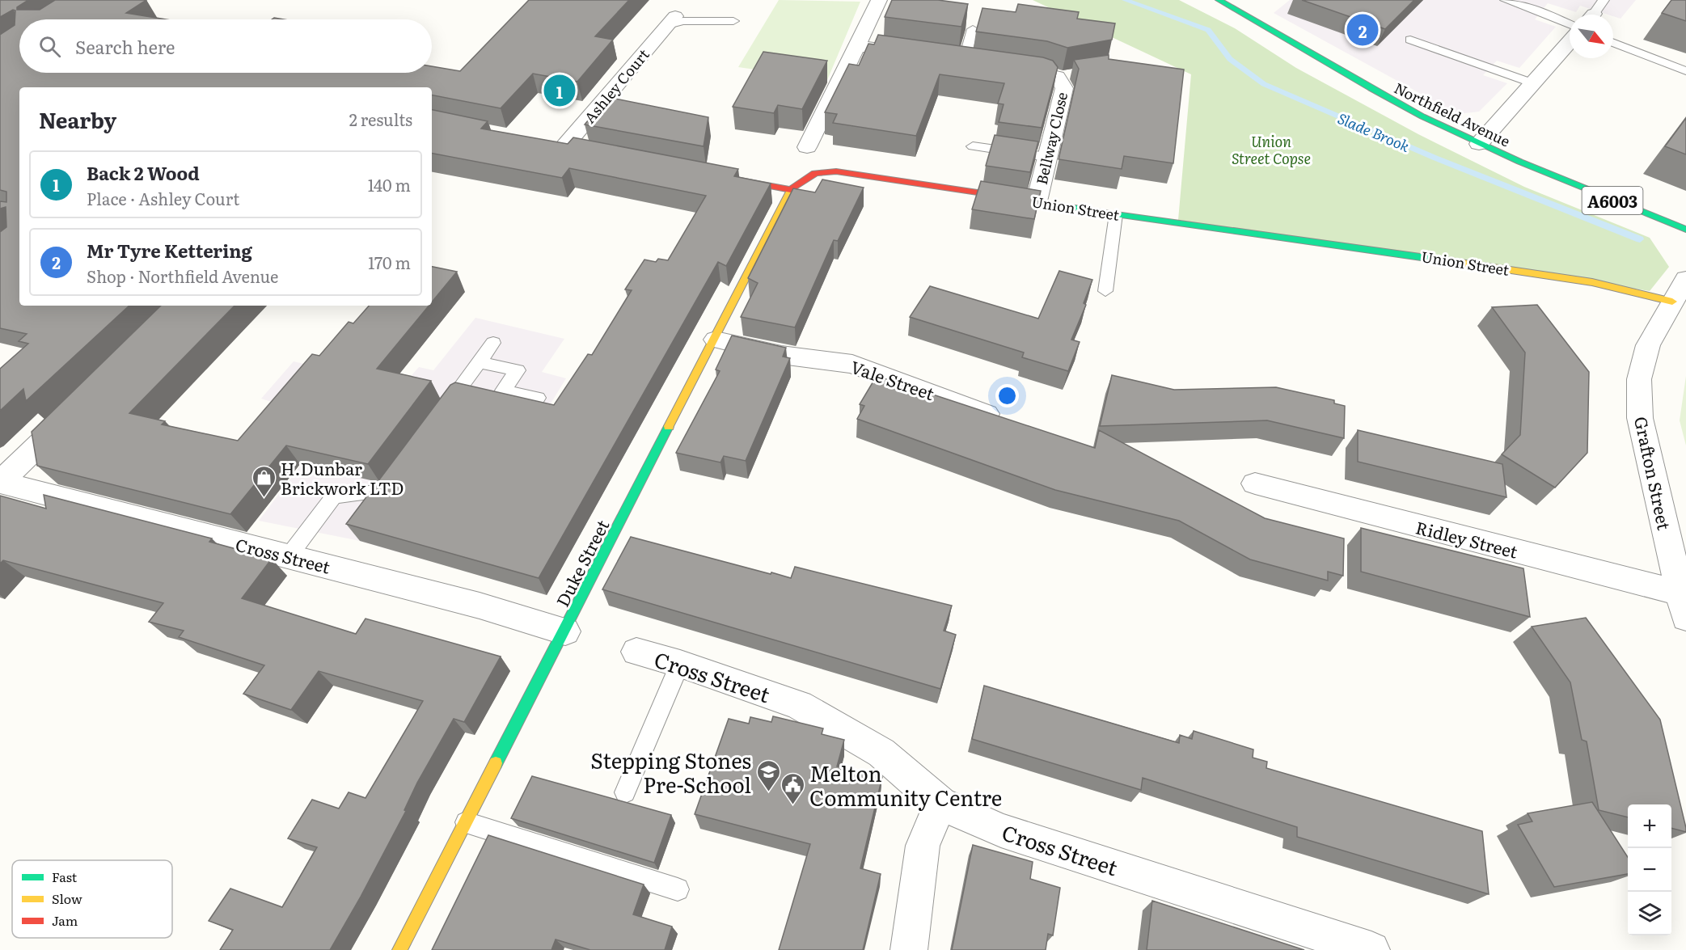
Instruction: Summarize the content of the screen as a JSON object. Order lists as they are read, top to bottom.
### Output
{
  "streets": {
    "street": [
      "Ashley Court",
      "Northfield Avenue",
      "Bellway Close",
      "A6003",
      "Union Street",
      "Vale Street",
      "Grafton Street",
      "Ridley Street",
      "Cross Street",
      "Duke Street"
    ]
  },
  "crossings": [
    ["Bellway Close", "Union Street"],
    ["Union Street", "Grafton Street"],
    ["Union Street", "Duke Street"],
    ["Vale Street", "Duke Street"],
    ["Grafton Street", "Ridley Street"],
    ["Cross Street", "Duke Street"]
  ],
  "water": ["Slade Brook"],
  "parks": ["Union Street Copse"],
  "places": {
    "shop": ["H.Dunbar Brickwork LTD"],
    "school or university": ["Stepping Stones Pre-School"],
    "public building": ["Melton Community Centre"]
  },
  "legend": ["Fast", "Slow", "Jam"],
  "north": "bottom right",
  "page": {
    "pins": ["2", "1"],
    "search": "Search here",
    "heading": ["Nearby", "2 results"],
    "list": [
      {
        "mark": "1",
        "name": "Back 2 Wood",
        "note": "Place · Ashley Court",
        "value": "140 m"
      },
      {
        "mark": "2",
        "name": "Mr Tyre Kettering",
        "note": "Shop · Northfield Avenue",
        "value": "170 m"
      }
    ],
    "map_buttons": ["+", "−"]
  }
}
